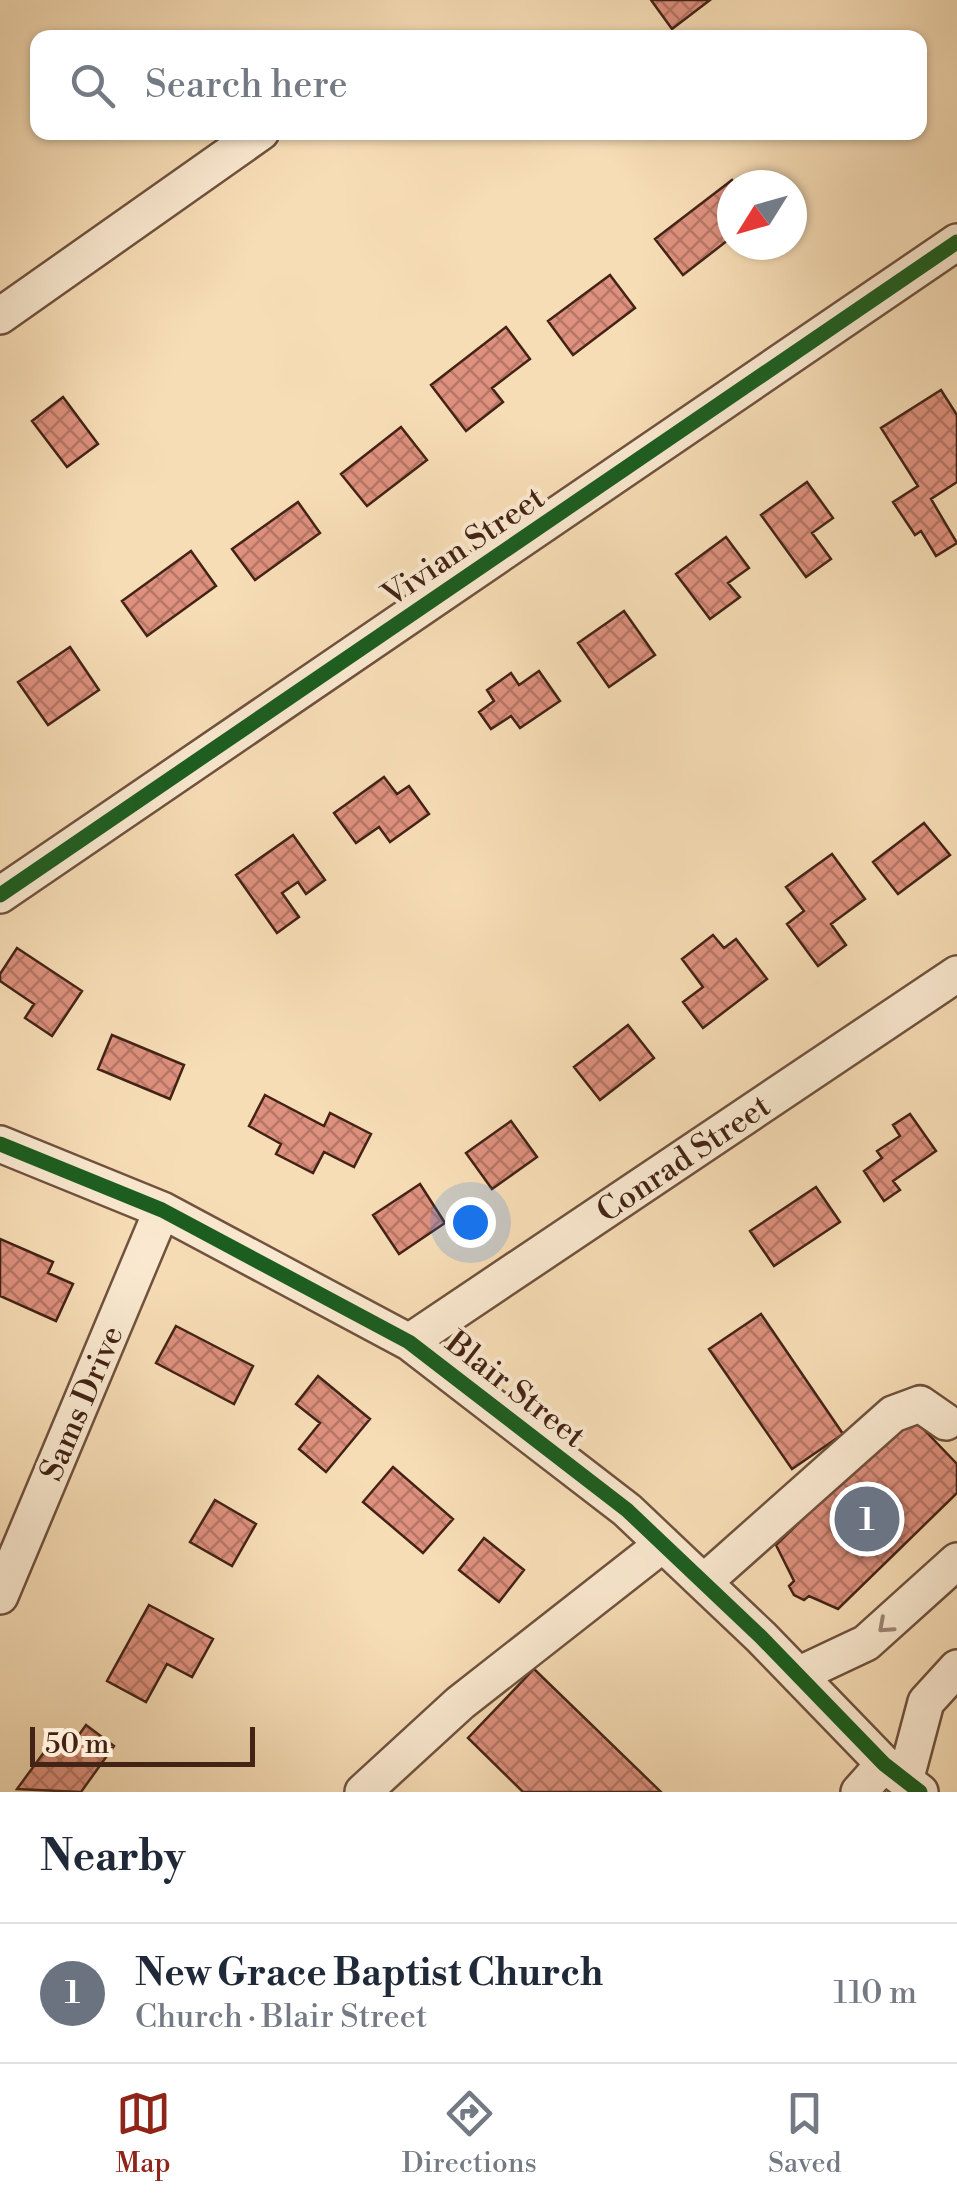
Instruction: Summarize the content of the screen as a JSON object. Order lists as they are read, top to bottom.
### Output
{
  "streets": {
    "street": [
      "Vivian Street",
      "Conrad Street",
      "Blair Street",
      "Sams Drive"
    ]
  },
  "crossings": [
    ["Conrad Street", "Blair Street"],
    ["Blair Street", "Sams Drive"]
  ],
  "scale_bar": "50 m",
  "north": "bottom left",
  "page": {
    "search": "Search here",
    "pins": "1",
    "scale": "50 m",
    "heading": "Nearby",
    "list": [
      {
        "mark": "1",
        "name": "New Grace Baptist Church",
        "note": "Church · Blair Street",
        "value": "110 m"
      }
    ],
    "nav": ["Map", "Directions", "Saved"]
  }
}
